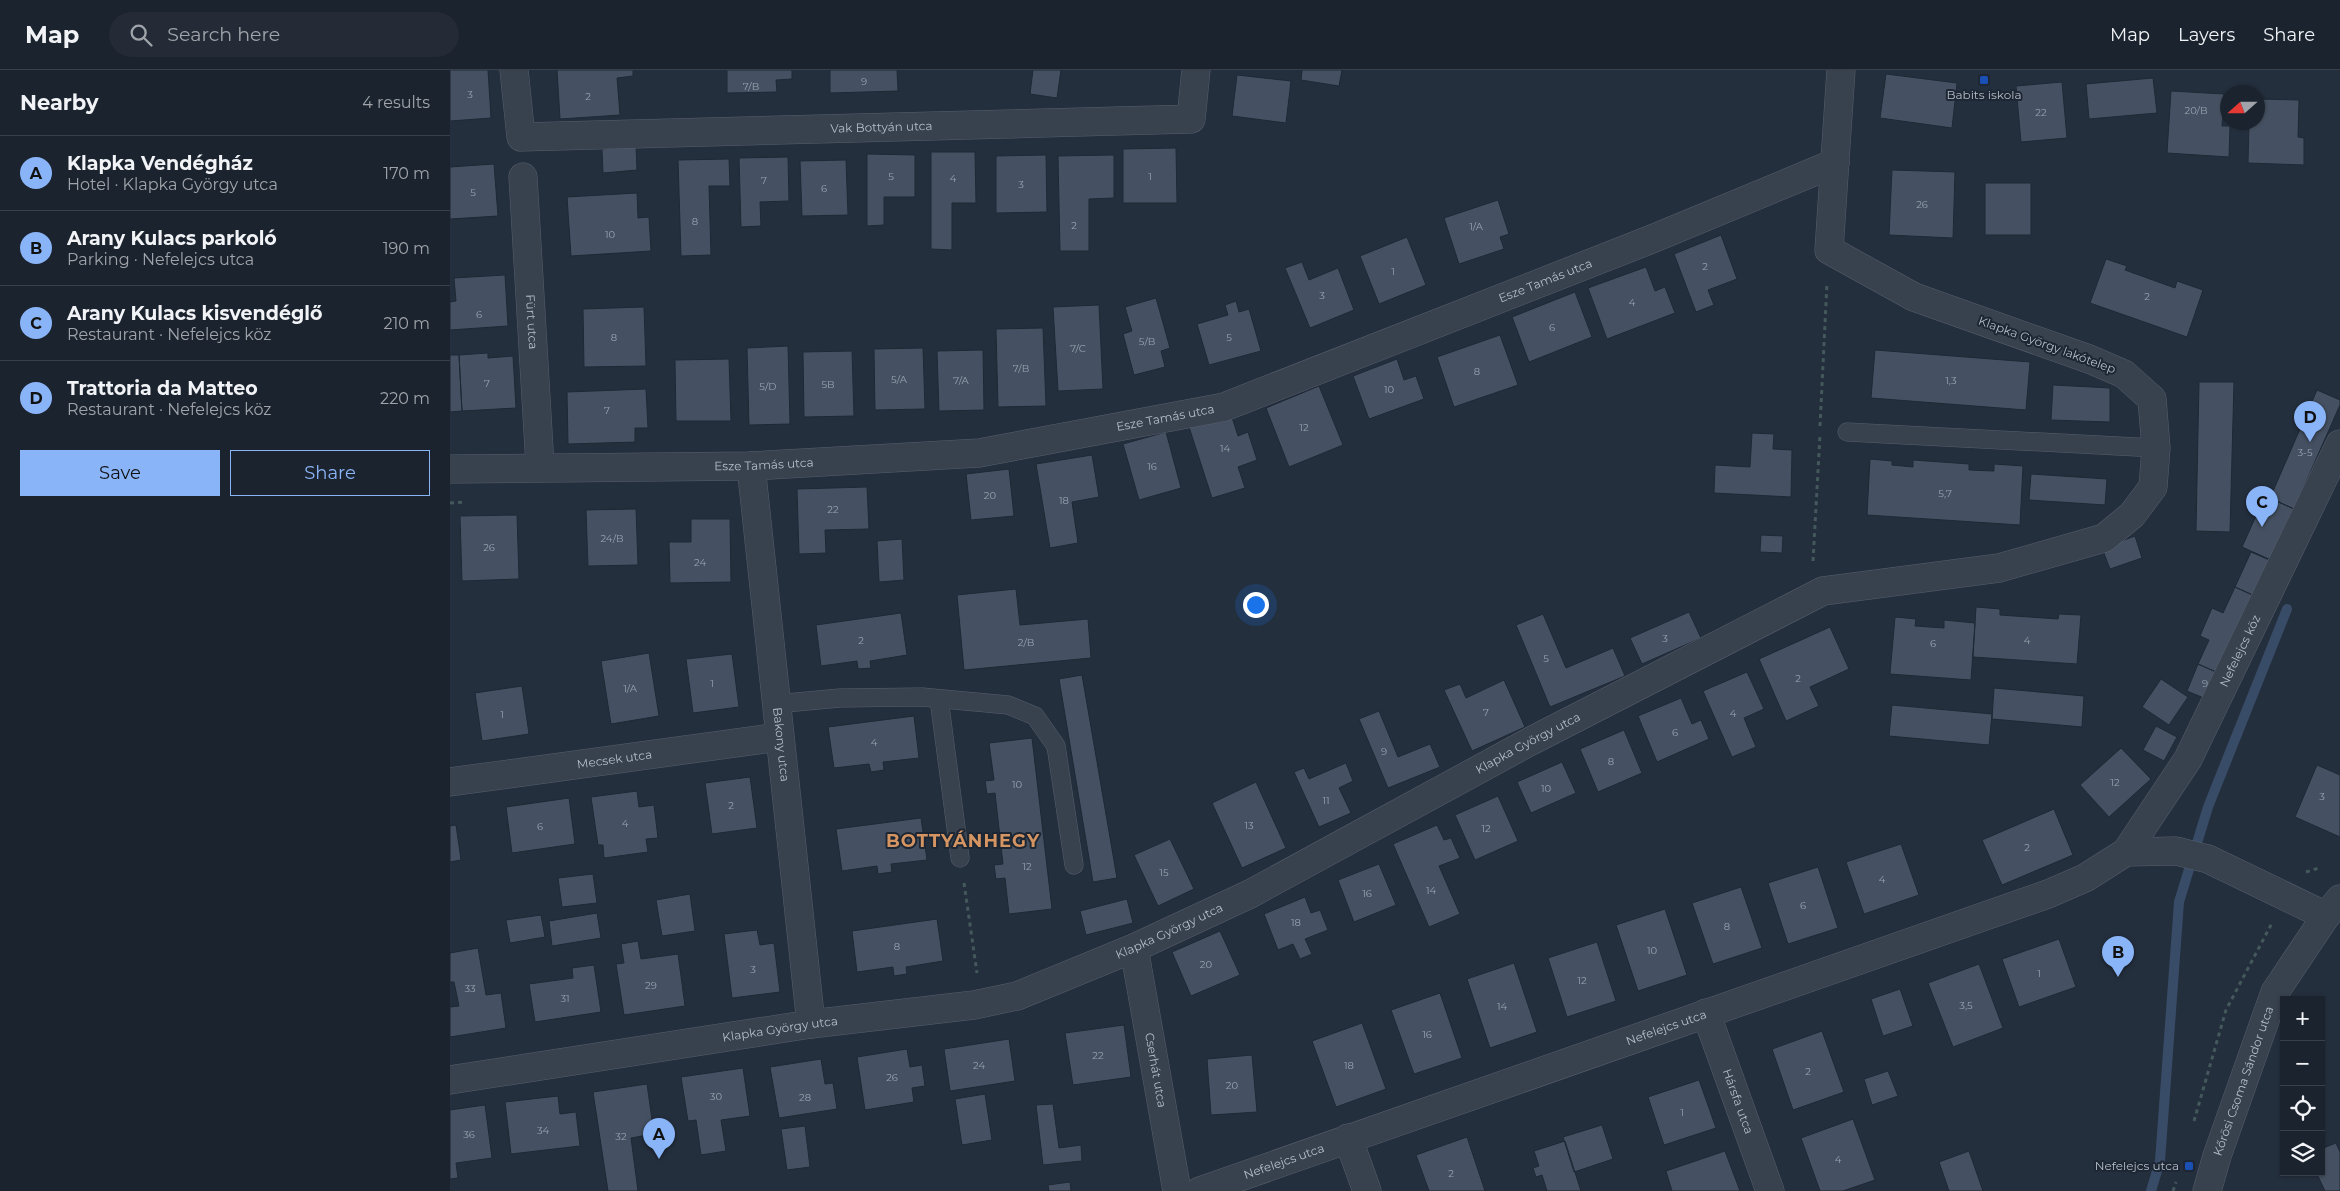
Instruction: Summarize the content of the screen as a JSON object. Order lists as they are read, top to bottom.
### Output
{
  "streets": {
    "street": [
      "Vak Bottyán utca",
      "Esze Tamás utca",
      "Fürt utca",
      "Klapka György lakótelep",
      "Nefelejcs köz",
      "Klapka György utca",
      "Bakony utca",
      "Mecsek utca",
      "Nefelejcs utca",
      "Cserhát utca",
      "Kőrösi Csoma Sándor utca",
      "Hársfa utca"
    ]
  },
  "crossings": [
    ["Esze Tamás utca", "Fürt utca"],
    ["Esze Tamás utca", "Klapka György lakótelep"],
    ["Esze Tamás utca", "Bakony utca"],
    ["Klapka György lakótelep", "Klapka György utca"],
    ["Nefelejcs köz", "Nefelejcs utca"],
    ["Klapka György utca", "Bakony utca"],
    ["Klapka György utca", "Cserhát utca"],
    ["Bakony utca", "Mecsek utca"],
    ["Nefelejcs utca", "Hársfa utca"]
  ],
  "districts": ["BOTTYÁNHEGY"],
  "places": {
    "transit": ["Babits iskola", "Nefelejcs utca"]
  },
  "house_numbers": [
    "9",
    "7/B",
    "3",
    "2",
    "20/B",
    "22",
    "5",
    "1",
    "4",
    "7",
    "3",
    "6",
    "5",
    "26",
    "8",
    "2",
    "1/A",
    "10",
    "2",
    "1",
    "3",
    "2",
    "4",
    "6",
    "6",
    "8",
    "5",
    "5/B",
    "7/C",
    "7/B",
    "8",
    "5/A",
    "7/A",
    "1,3",
    "7",
    "5B",
    "5/D",
    "10",
    "7",
    "12",
    "14",
    "3-5",
    "16",
    "5,7",
    "20",
    "18",
    "22",
    "24/B",
    "26",
    "24",
    "3",
    "2",
    "4",
    "2/B",
    "6",
    "5",
    "2",
    "1",
    "9",
    "1/A",
    "7",
    "4",
    "1",
    "6",
    "4",
    "9",
    "8",
    "12",
    "10",
    "10",
    "3",
    "11",
    "2",
    "4",
    "13",
    "6",
    "12",
    "2",
    "12",
    "15",
    "4",
    "14",
    "16",
    "6",
    "18",
    "8",
    "8",
    "10",
    "20",
    "3",
    "1",
    "12",
    "29",
    "33",
    "31",
    "3,5",
    "14",
    "16",
    "22",
    "24",
    "18",
    "2",
    "26",
    "20",
    "30",
    "28",
    "1",
    "34",
    "36",
    "32",
    "4",
    "2"
  ],
  "north": "left",
  "page": {
    "header": "Map",
    "search": "Search here",
    "nav": ["Map", "Layers", "Share"],
    "heading": ["Nearby", "4 results"],
    "list": [
      {
        "mark": "A",
        "name": "Klapka Vendégház",
        "note": "Hotel · Klapka György utca",
        "value": "170 m"
      },
      {
        "mark": "B",
        "name": "Arany Kulacs parkoló",
        "note": "Parking · Nefelejcs utca",
        "value": "190 m"
      },
      {
        "mark": "C",
        "name": "Arany Kulacs kisvendéglő",
        "note": "Restaurant · Nefelejcs köz",
        "value": "210 m"
      },
      {
        "mark": "D",
        "name": "Trattoria da Matteo",
        "note": "Restaurant · Nefelejcs köz",
        "value": "220 m"
      }
    ],
    "pins": [
      "D",
      "C",
      "B",
      "A"
    ],
    "buttons": ["Save", "Share"],
    "map_buttons": ["+", "−"]
  }
}
